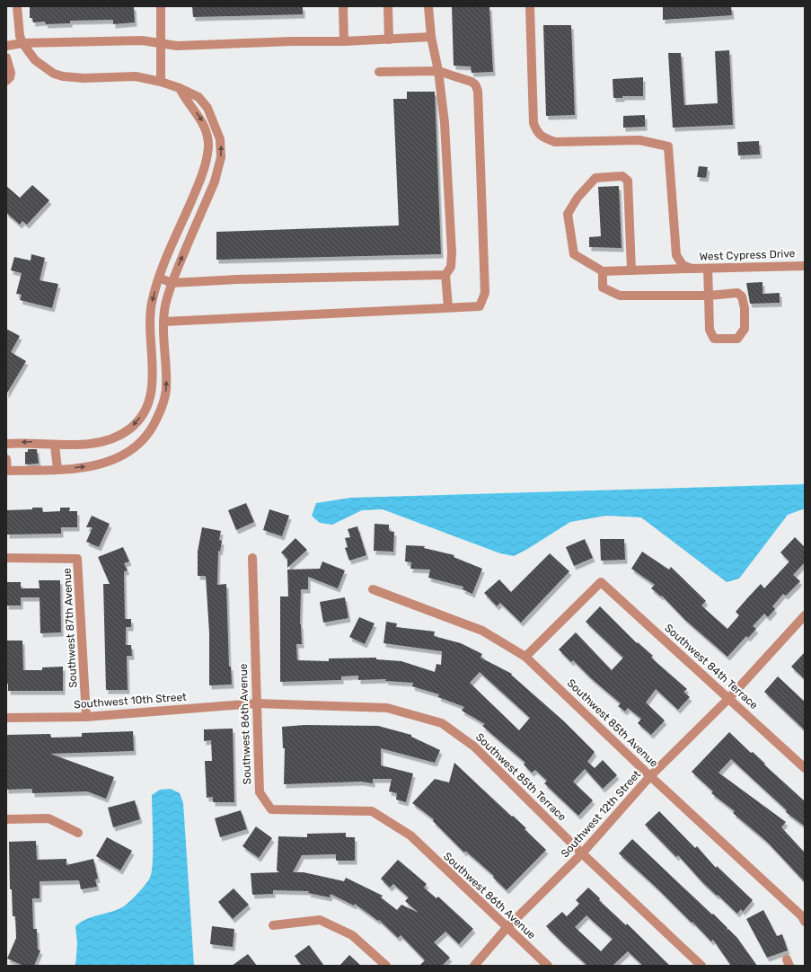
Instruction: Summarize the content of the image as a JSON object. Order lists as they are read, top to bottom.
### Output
{
  "streets": {
    "street": [
      "West Cypress Drive",
      "Southwest 87th Avenue",
      "Southwest 84th Terrace",
      "Southwest 10th Street",
      "Southwest 85th Avenue",
      "Southwest 86th Avenue",
      "Southwest 85th Terrace",
      "Southwest 12th Street"
    ]
  },
  "crossings": [
    ["Southwest 87th Avenue", "Southwest 10th Street"],
    ["Southwest 84th Terrace", "Southwest 85th Avenue"],
    ["Southwest 84th Terrace", "Southwest 12th Street"],
    ["Southwest 10th Street", "Southwest 86th Avenue"],
    ["Southwest 10th Street", "Southwest 85th Terrace"],
    ["Southwest 85th Avenue", "Southwest 12th Street"],
    ["Southwest 86th Avenue", "Southwest 85th Terrace"],
    ["Southwest 86th Avenue", "Southwest 12th Street"],
    ["Southwest 85th Terrace", "Southwest 12th Street"]
  ]
}
